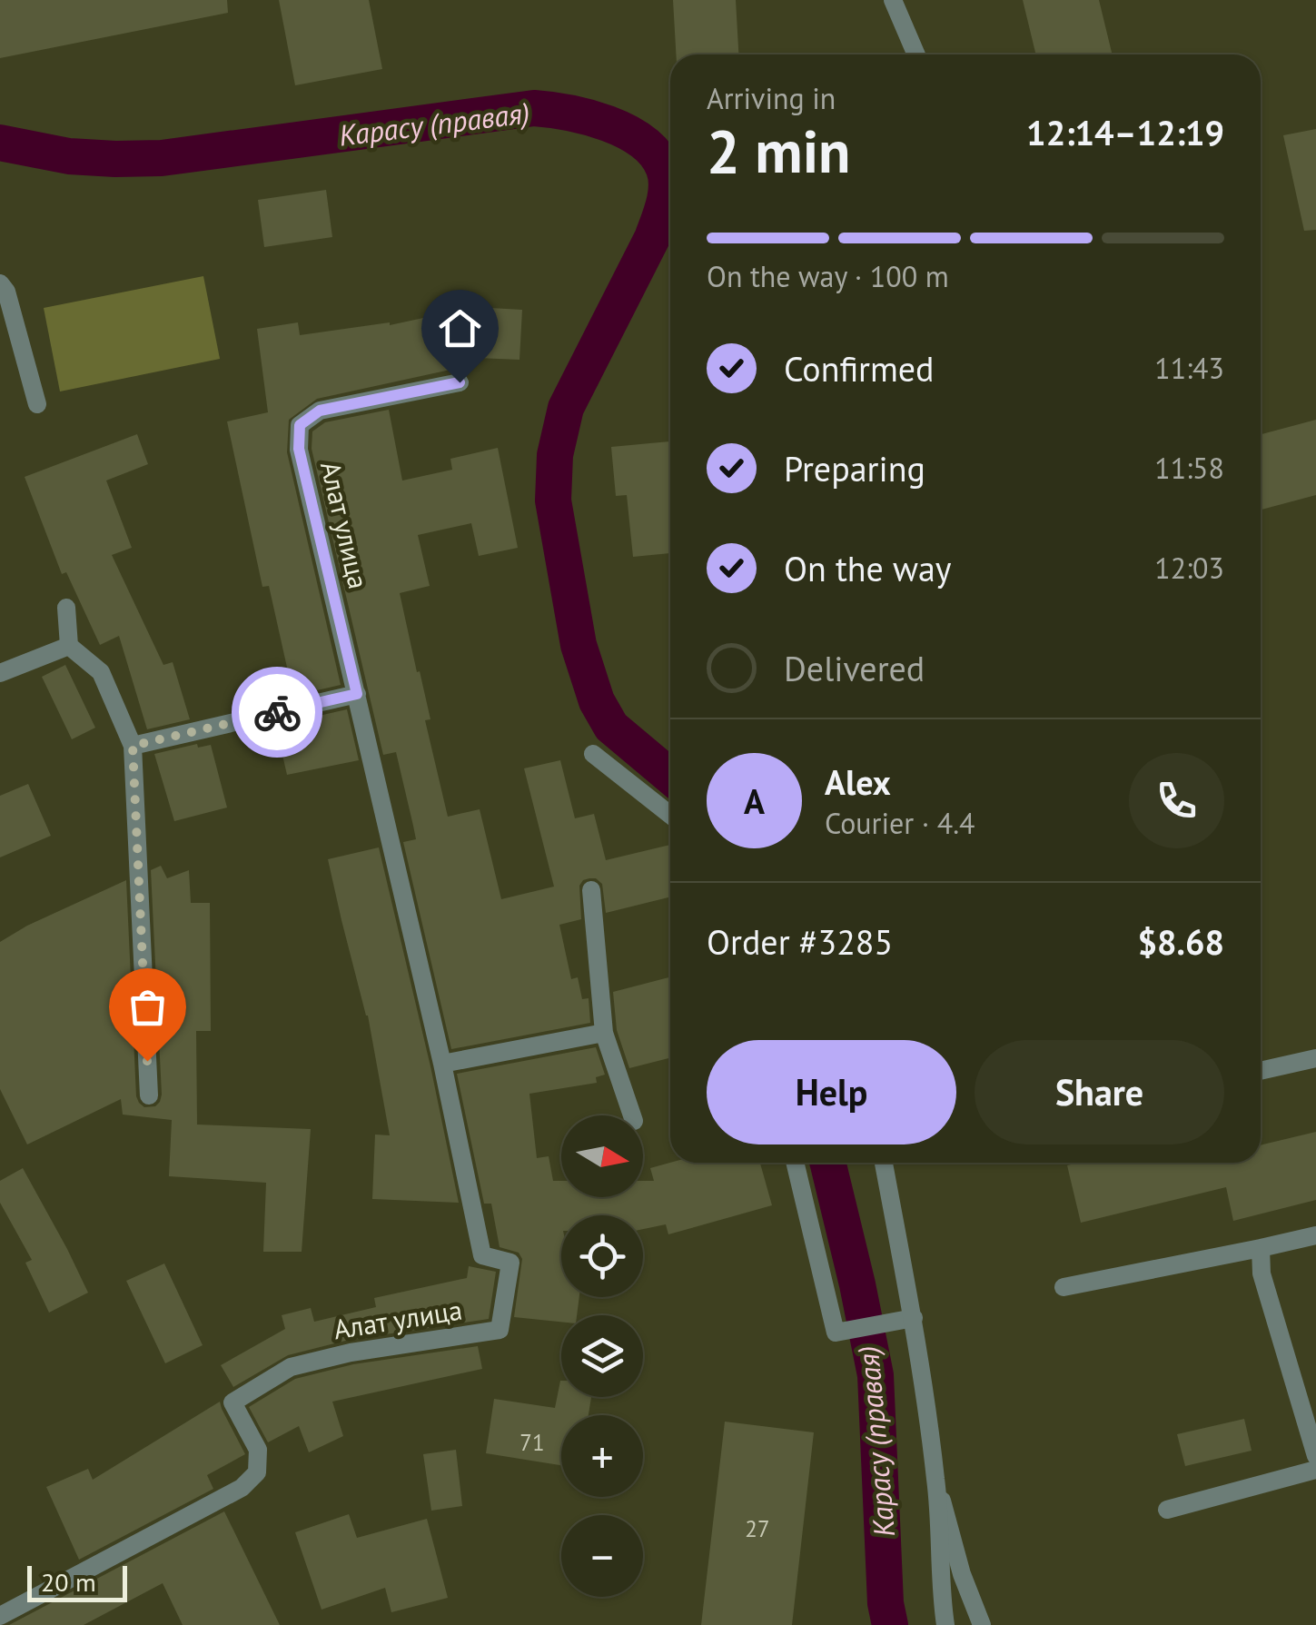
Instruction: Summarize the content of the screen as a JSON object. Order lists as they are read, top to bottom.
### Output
{
  "streets": {
    "street": ["Алат улица"]
  },
  "water": ["Карасу (правая)"],
  "house_numbers": ["71", "27"],
  "scale_bar": "20 m",
  "north": "right",
  "page": {
    "heading": ["2 min", "Arriving in", "12:14–12:19"],
    "panel": [
      "Alex",
      "Courier · 4.4",
      "Order #3285",
      "$8.68"
    ],
    "bar": "On the way · 100 m",
    "list": [
      ["Confirmed", "11:43"],
      ["Preparing", "11:58"],
      ["On the way", "12:03"],
      "Delivered"
    ],
    "round": "A",
    "buttons": ["Help", "Share"],
    "map_buttons": ["+", "−"],
    "scale": "20 m"
  }
}
